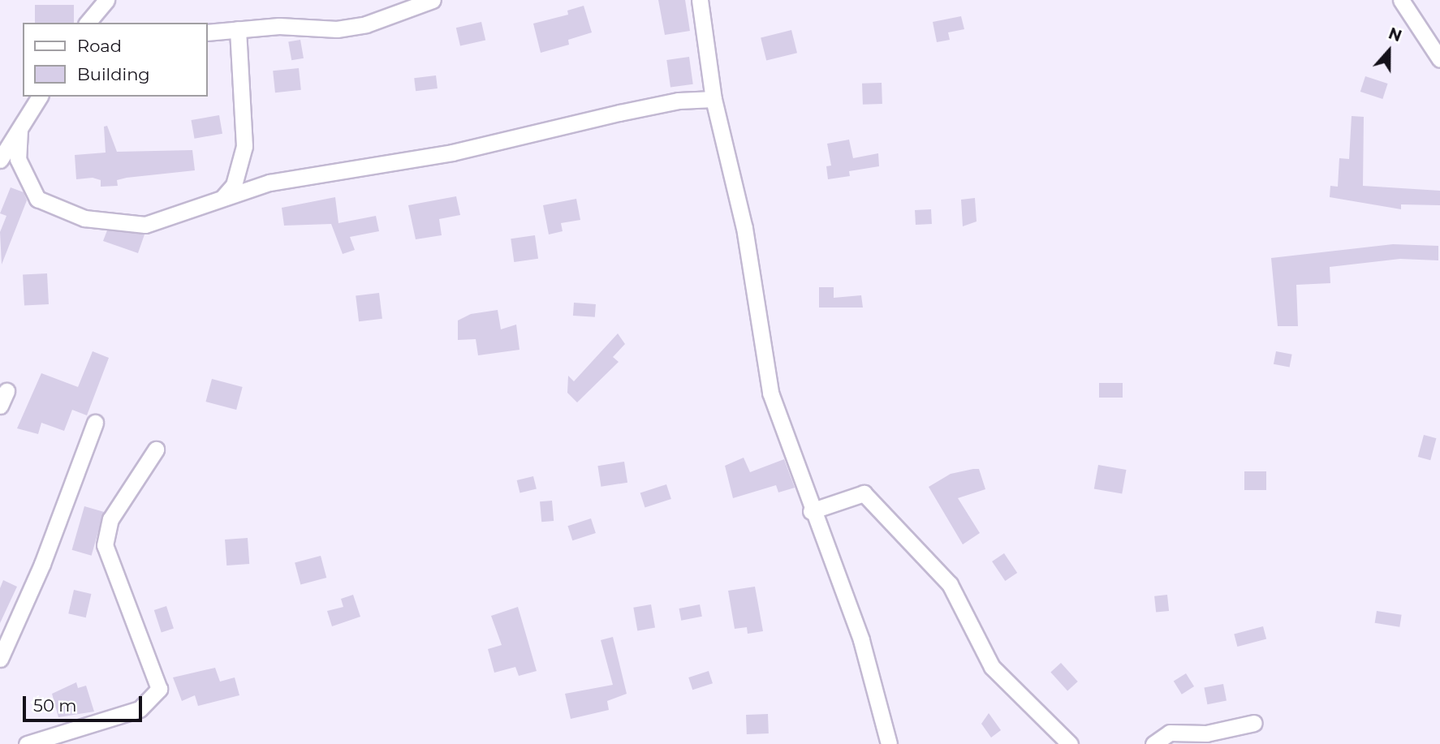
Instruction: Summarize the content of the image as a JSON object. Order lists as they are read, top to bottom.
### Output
{
  "legend": ["Road", "Building"],
  "scale_bar": "50 m",
  "north": "top"
}
